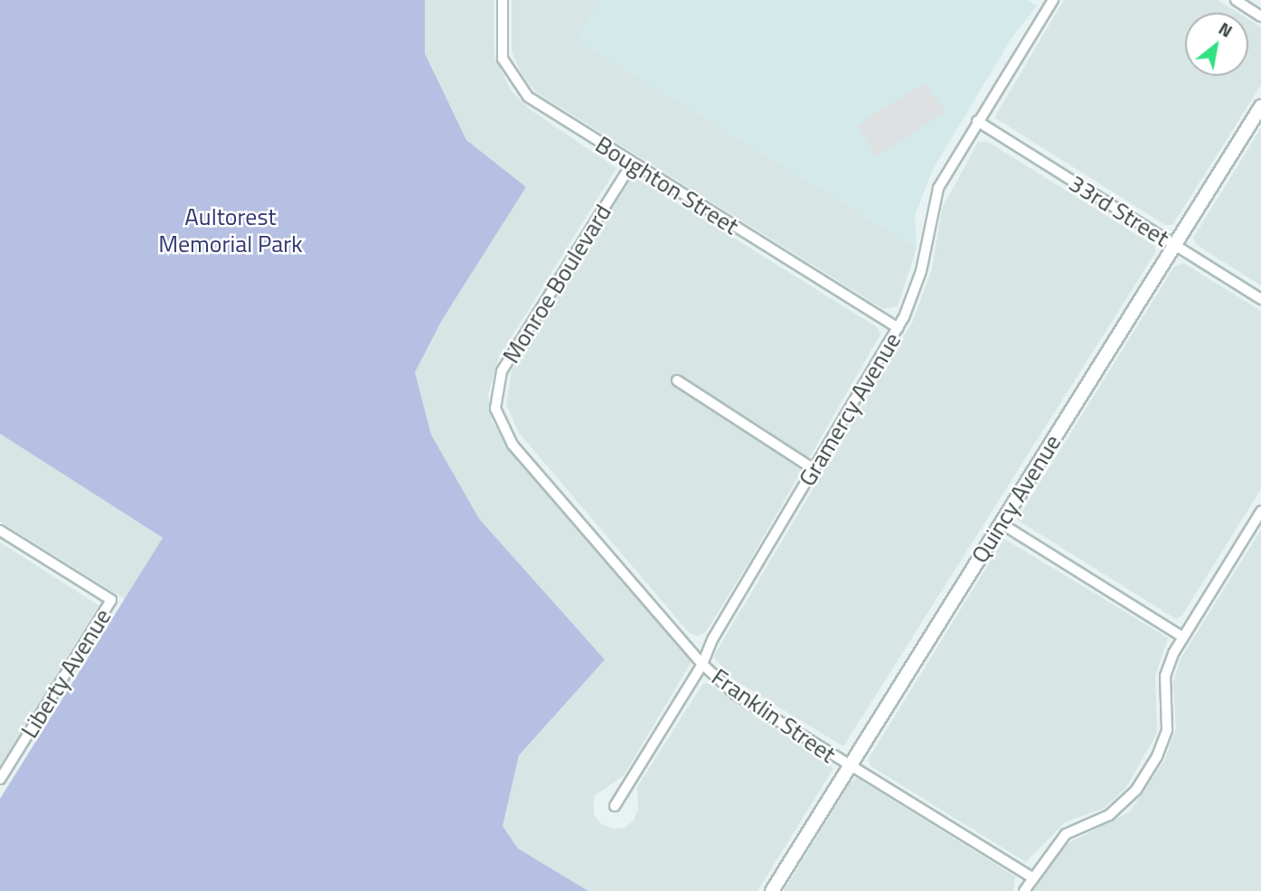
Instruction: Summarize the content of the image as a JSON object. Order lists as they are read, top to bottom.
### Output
{
  "streets": {
    "street": [
      "Boughton Street",
      "33rd Street",
      "Monroe Boulevard",
      "Gramercy Avenue",
      "Quincy Avenue",
      "Liberty Avenue",
      "Franklin Street"
    ]
  },
  "crossings": [
    ["Boughton Street", "Monroe Boulevard"],
    ["Boughton Street", "Gramercy Avenue"],
    ["33rd Street", "Gramercy Avenue"],
    ["33rd Street", "Quincy Avenue"],
    ["Monroe Boulevard", "Franklin Street"],
    ["Gramercy Avenue", "Franklin Street"],
    ["Quincy Avenue", "Franklin Street"]
  ],
  "parks": ["Aultorest Memorial Park"],
  "north": "top right"
}
